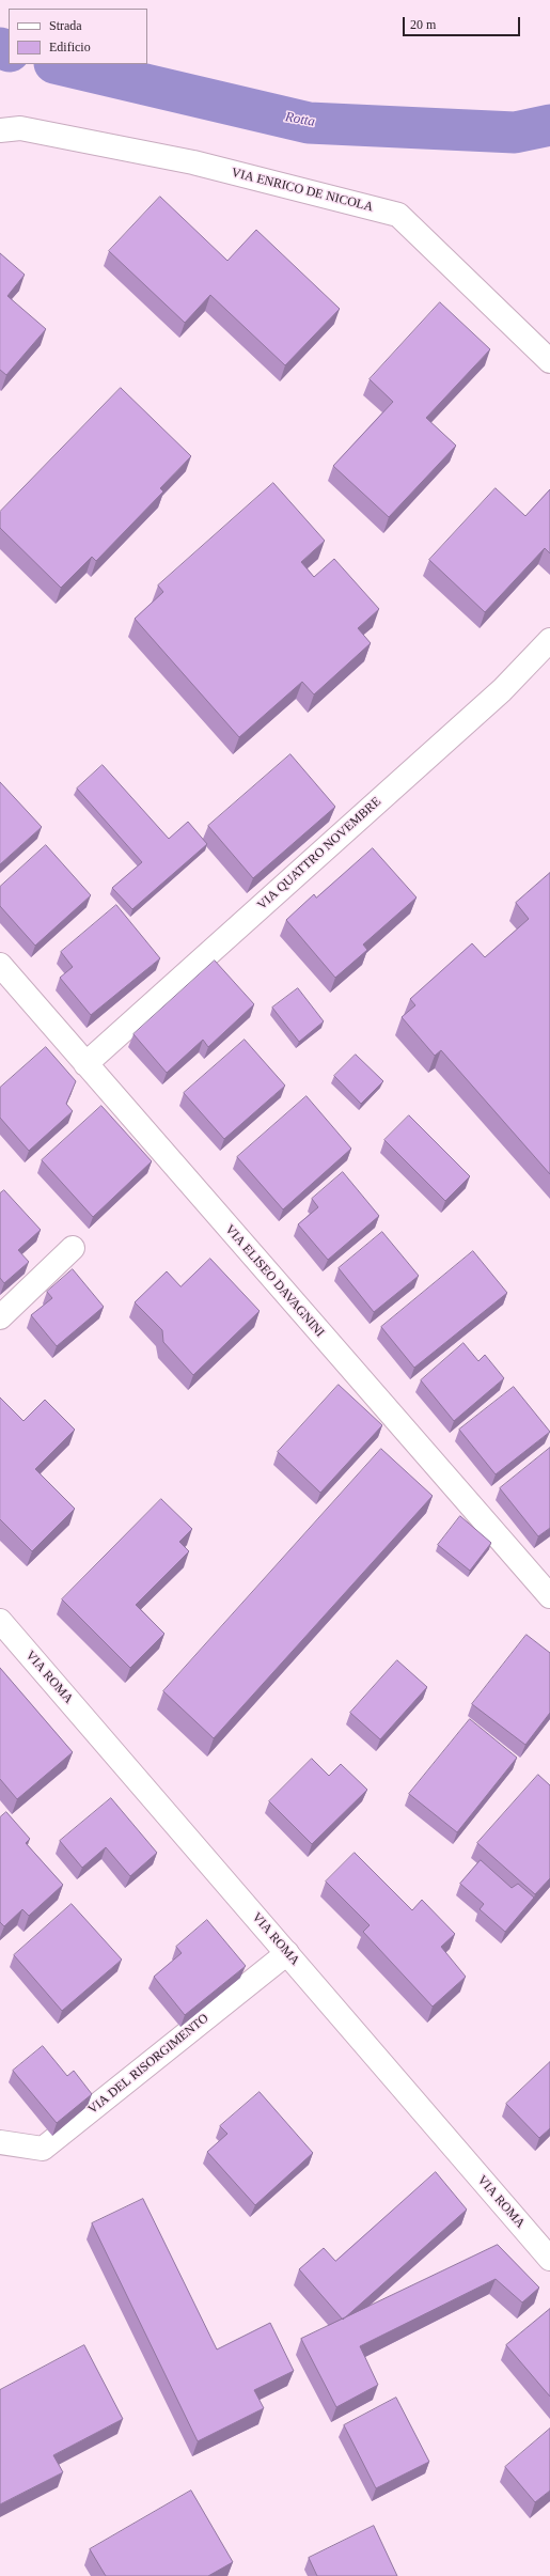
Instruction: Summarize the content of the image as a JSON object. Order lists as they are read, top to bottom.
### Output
{
  "streets": {
    "street": [
      "VIA ENRICO DE NICOLA",
      "VIA QUATTRO NOVEMBRE",
      "VIA ELISEO DAVAGNINI",
      "VIA ROMA",
      "VIA DEL RISORGIMENTO"
    ]
  },
  "crossings": [
    ["VIA QUATTRO NOVEMBRE", "VIA ELISEO DAVAGNINI"],
    ["VIA ROMA", "VIA DEL RISORGIMENTO"]
  ],
  "water": ["Rotta"],
  "legend": ["Strada", "Edificio"],
  "scale_bar": "20 m"
}
